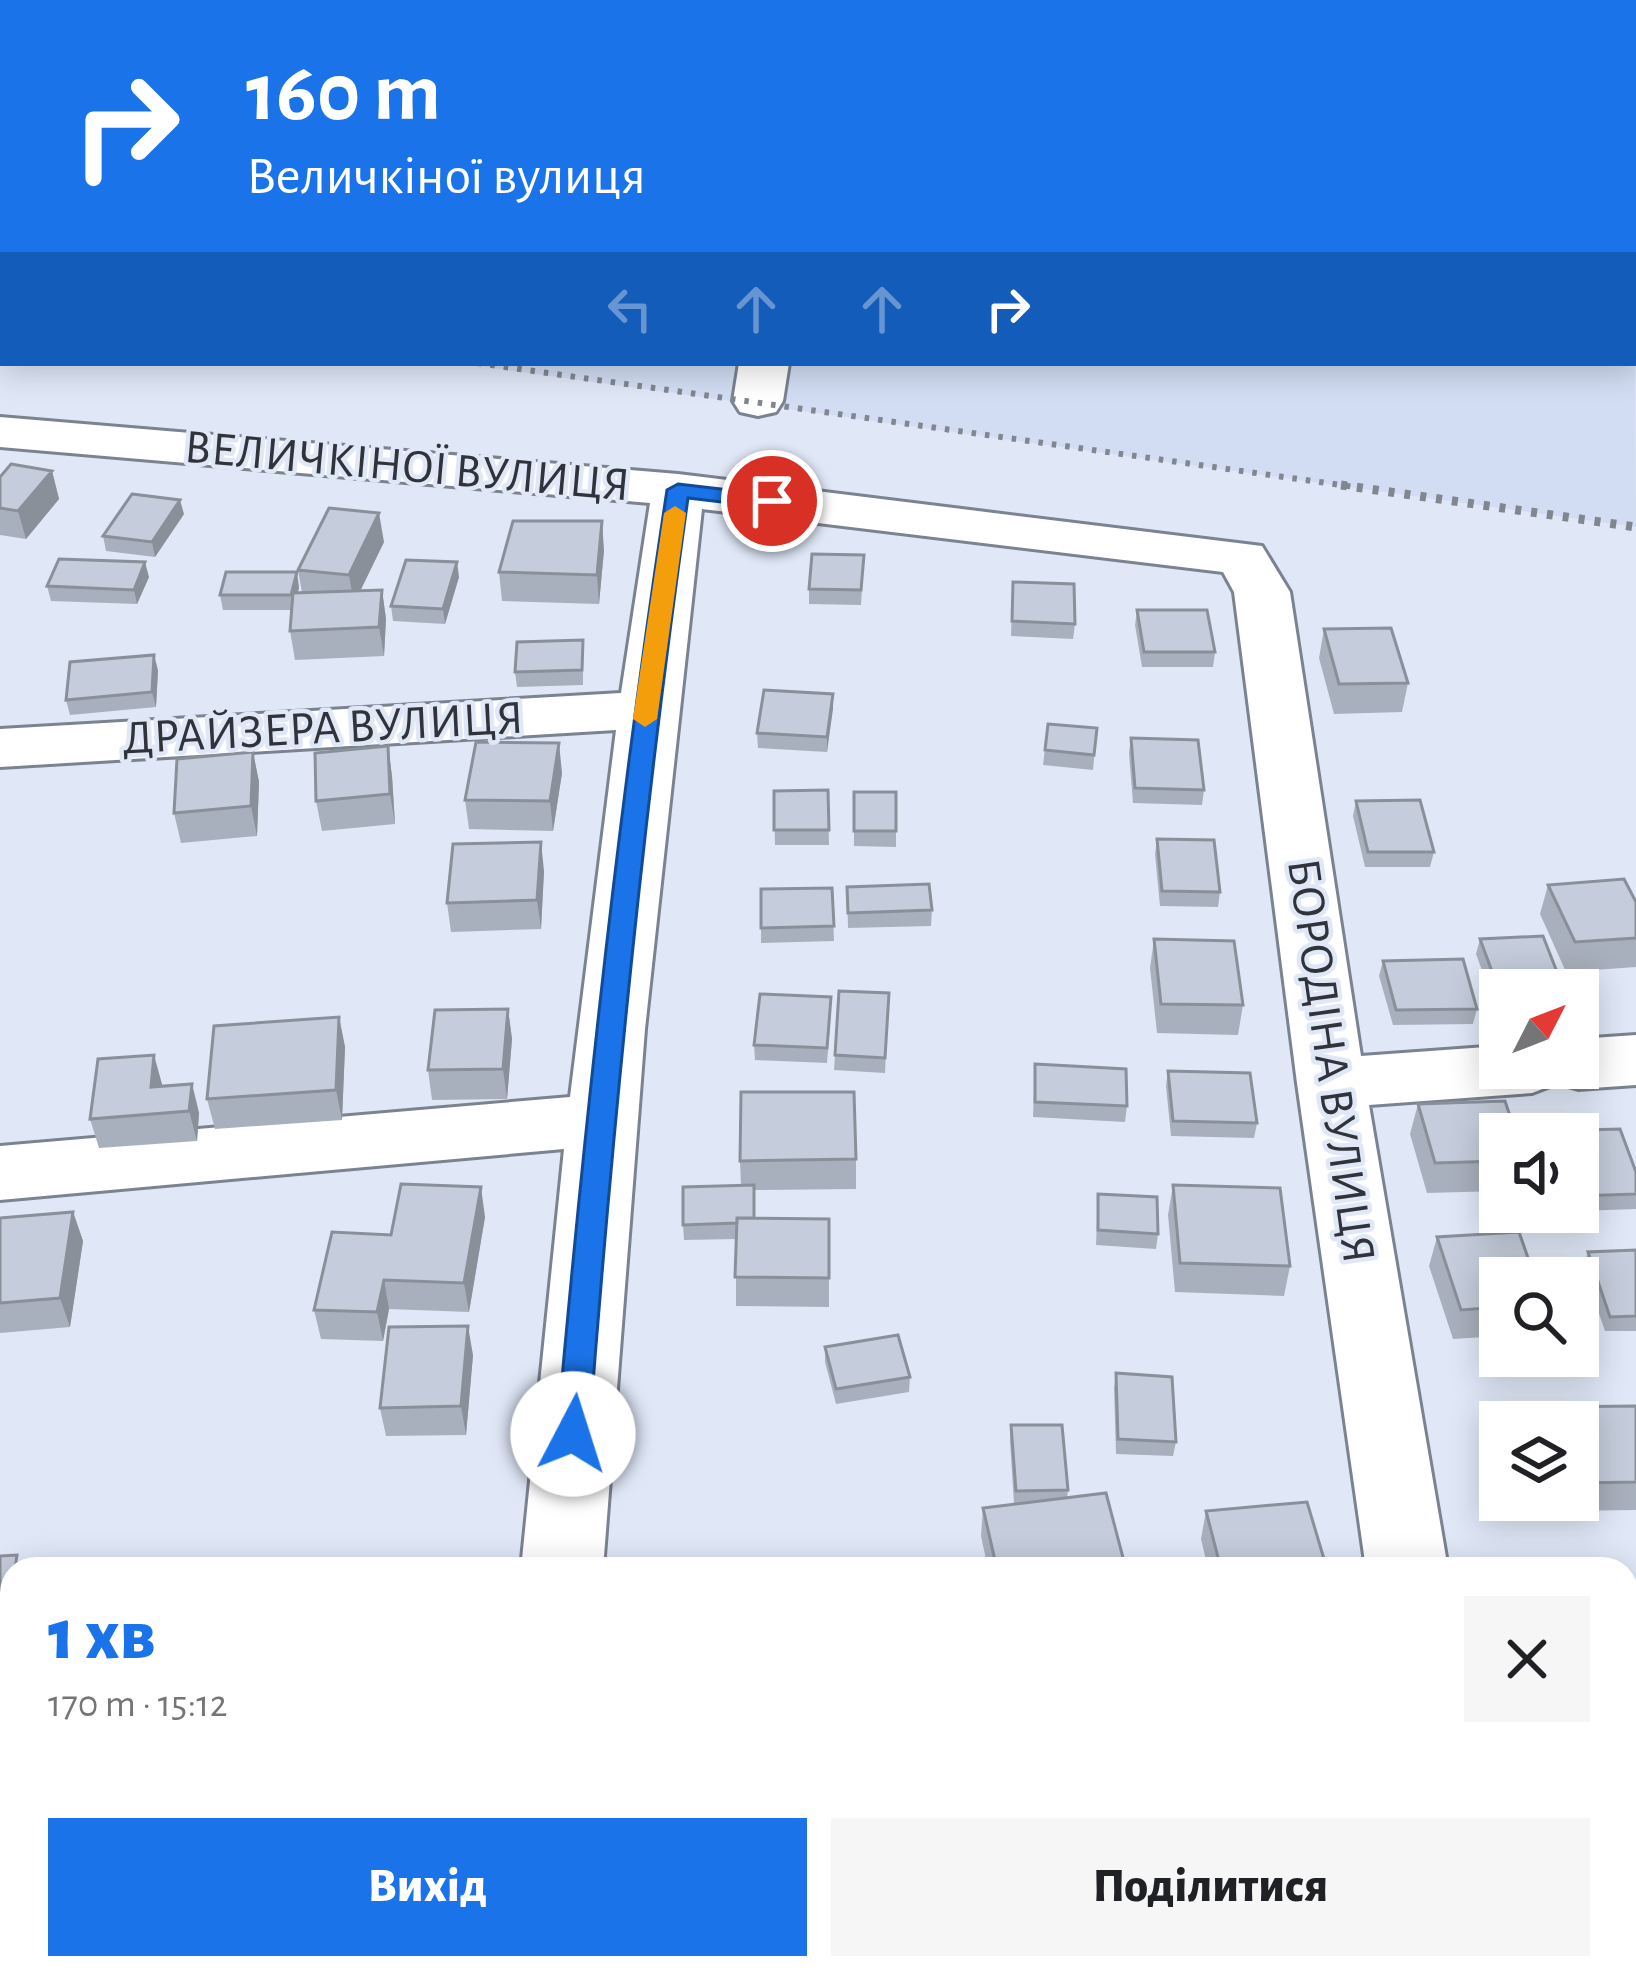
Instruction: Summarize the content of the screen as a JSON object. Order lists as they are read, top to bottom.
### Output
{
  "streets": {
    "street": ["ВЕЛИЧКІНОЇ ВУЛИЦЯ", "ДРАЙЗЕРА ВУЛИЦЯ", "БОРОДІНА ВУЛИЦЯ"]
  },
  "crossings": [
    ["ВЕЛИЧКІНОЇ ВУЛИЦЯ", "БОРОДІНА ВУЛИЦЯ"]
  ],
  "north": "top right",
  "page": {
    "turn": ["160 m", "Величкіної вулиця"],
    "heading": ["1 хв", "170 m · 15:12"],
    "buttons": ["Вихід", "Поділитися"]
  }
}
